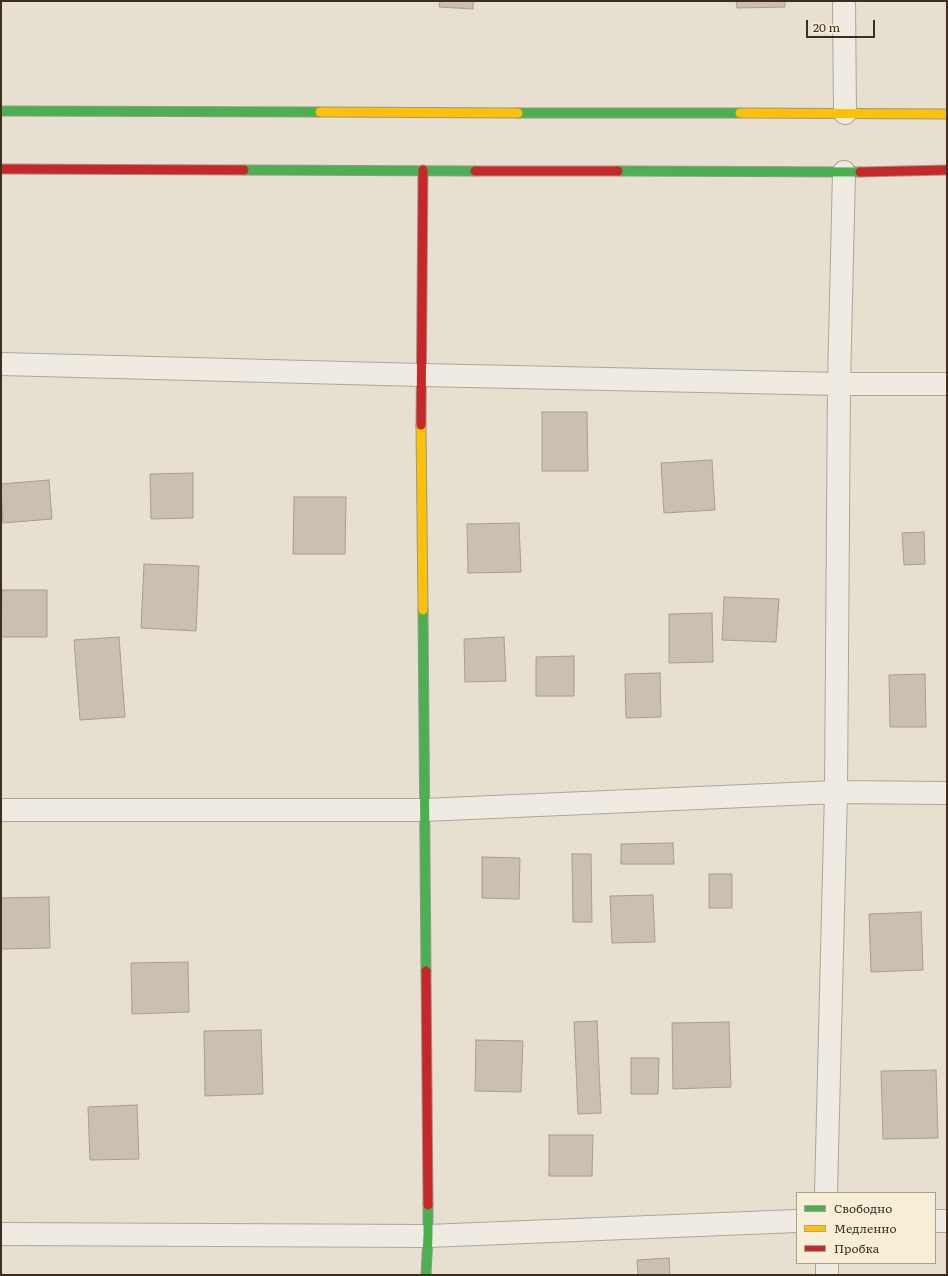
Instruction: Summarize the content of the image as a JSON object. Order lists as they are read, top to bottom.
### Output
{
  "legend": ["Свободно", "Медленно", "Пробка"],
  "scale_bar": "20 m"
}
